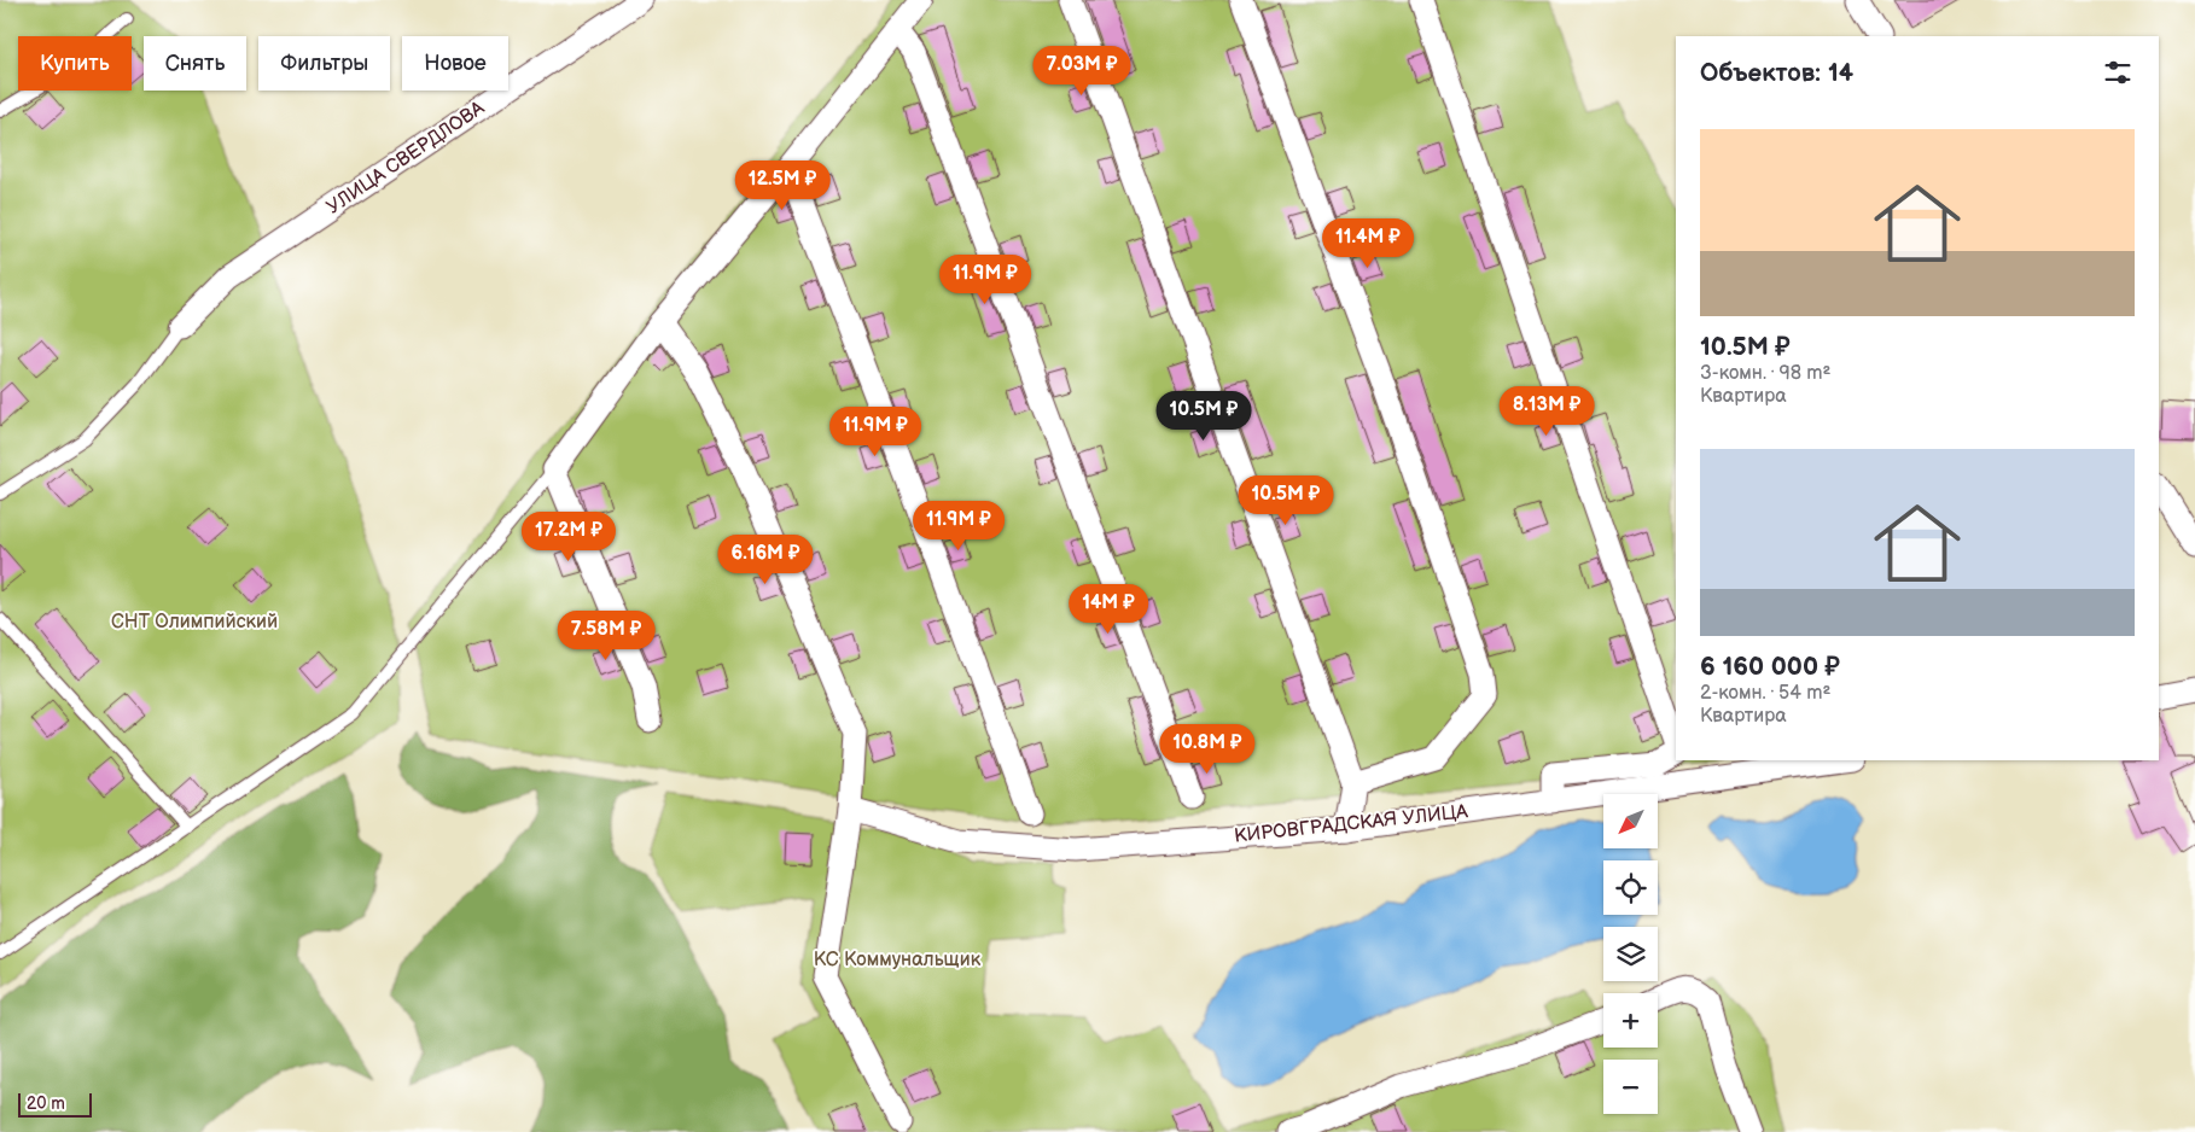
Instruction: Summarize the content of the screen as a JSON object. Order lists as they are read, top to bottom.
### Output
{
  "streets": {
    "street": ["УЛИЦА СВЕРДЛОВА", "КИРОВГРАДСКАЯ УЛИЦА"]
  },
  "parks": ["СНТ Олимпийский", "КС Коммунальщик"],
  "scale_bar": "20 m",
  "north": "bottom left",
  "page": {
    "chip": [
      "Купить",
      "Снять",
      "Фильтры",
      "Новое"
    ],
    "heading": "Объектов: 14",
    "price": [
      "7.03M ₽",
      "12.5M ₽",
      "11.4M ₽",
      "11.9M ₽",
      "8.13M ₽",
      "10.5M ₽",
      "11.9M ₽",
      "10.5M ₽",
      "11.9M ₽",
      "17.2M ₽",
      "6.16M ₽",
      "14M ₽",
      "7.58M ₽",
      "10.8M ₽"
    ],
    "list": [
      {
        "name": "10.5M ₽",
        "note": "3-комн. · 98 m² · Квартира"
      },
      {
        "name": "6 160 000 ₽",
        "note": "2-комн. · 54 m² · Квартира"
      }
    ],
    "map_buttons": ["+", "−"],
    "scale": "20 m"
  }
}
